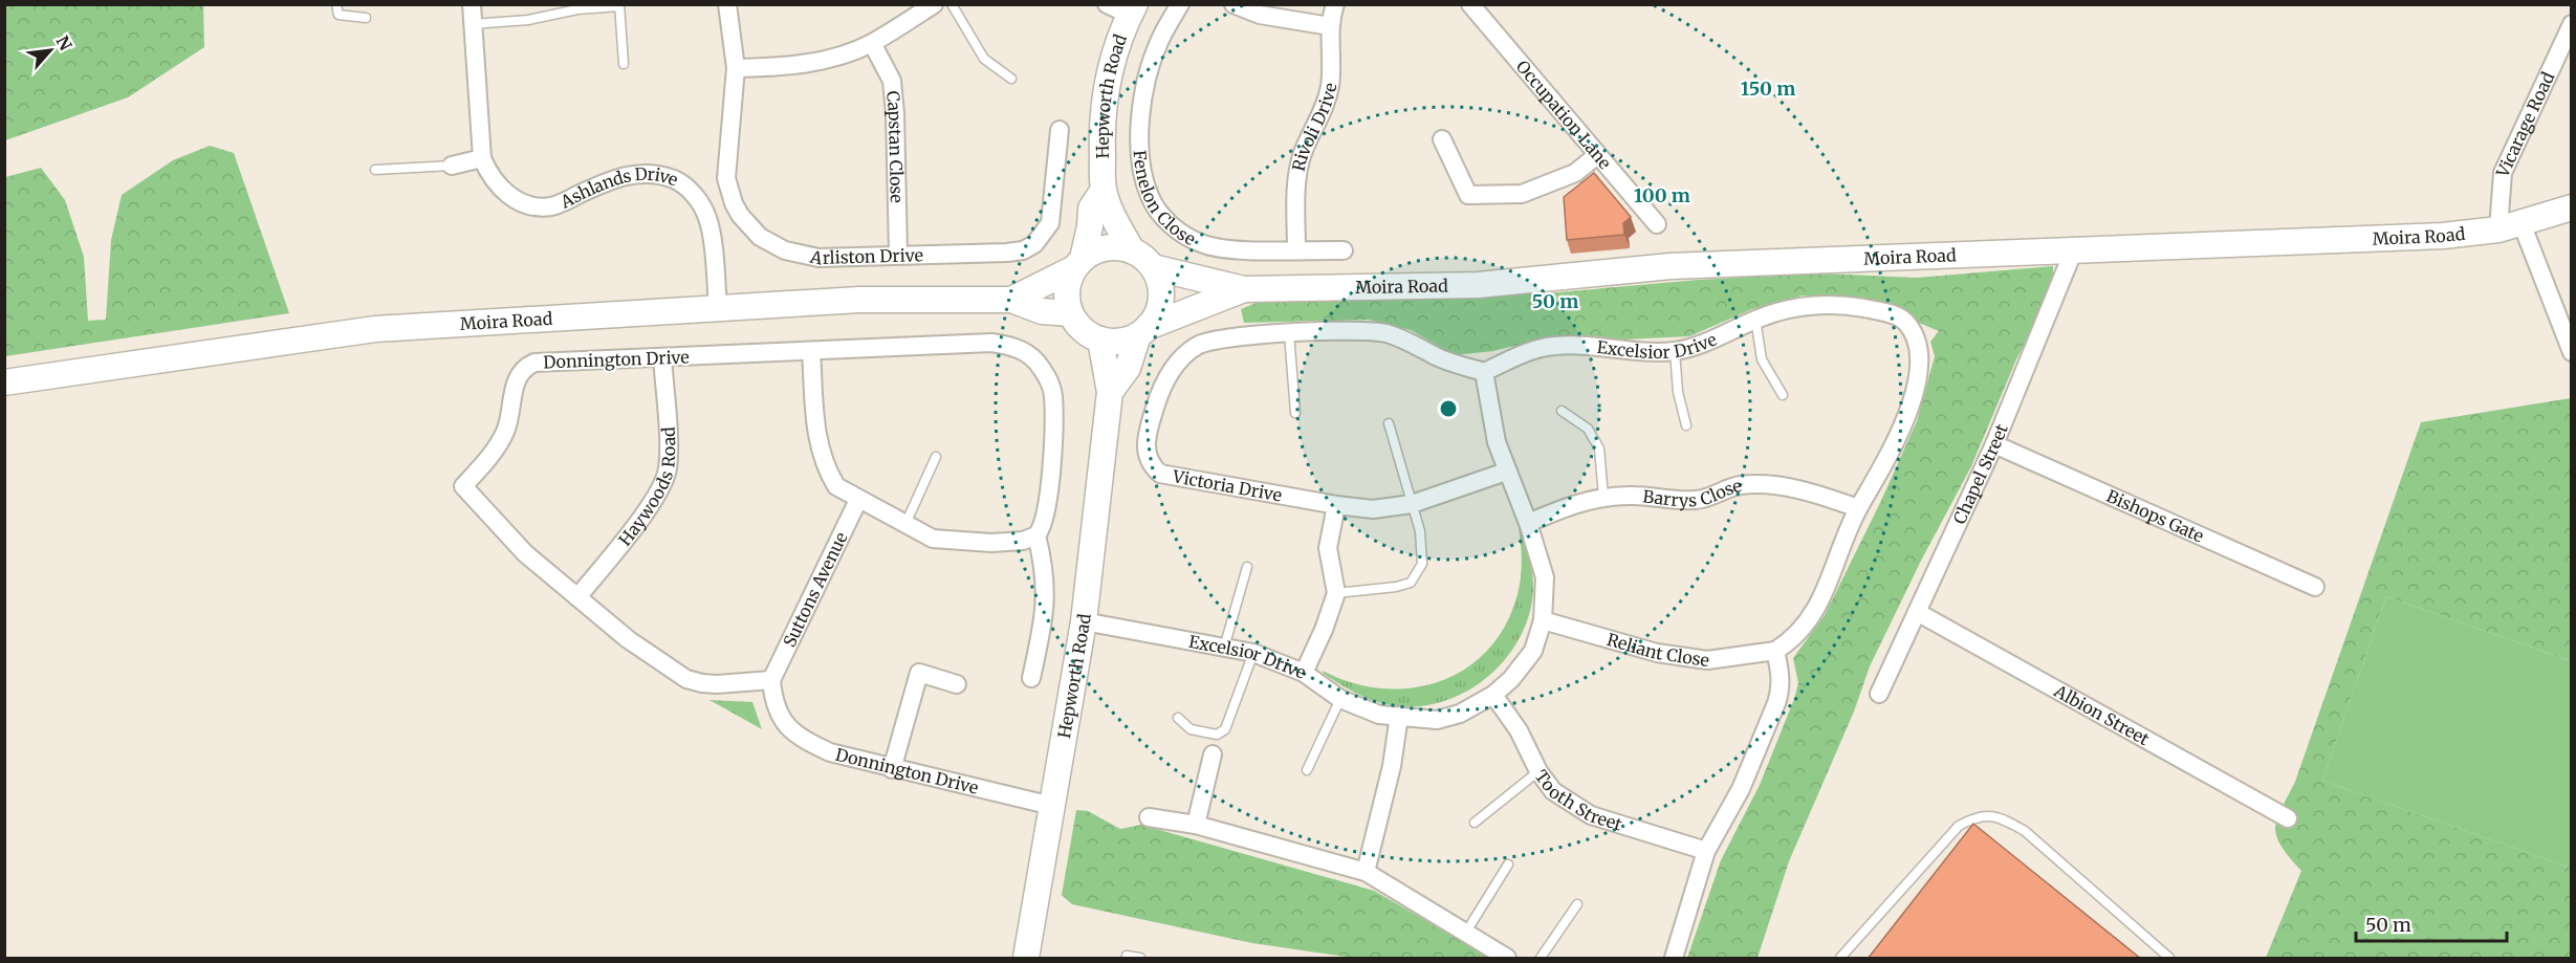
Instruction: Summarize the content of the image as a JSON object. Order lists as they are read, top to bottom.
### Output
{
  "streets": {
    "street": [
      "Hepworth Road",
      "Occupation Lane",
      "Vicarage Road",
      "Rivoli Drive",
      "Capstan Close",
      "Fenelon Close",
      "Ashlands Drive",
      "Moira Road",
      "Arliston Drive",
      "Excelsior Drive",
      "Donnington Drive",
      "Chapel Street",
      "Haywoods Road",
      "Victoria Drive",
      "Barrys Close",
      "Bishops Gate",
      "Suttons Avenue",
      "Reliant Close",
      "Albion Street",
      "Tooth Street"
    ]
  },
  "crossings": [
    ["Hepworth Road", "Moira Road"],
    ["Hepworth Road", "Excelsior Drive"],
    ["Hepworth Road", "Donnington Drive"],
    ["Vicarage Road", "Moira Road"],
    ["Rivoli Drive", "Fenelon Close"],
    ["Capstan Close", "Arliston Drive"],
    ["Ashlands Drive", "Moira Road"],
    ["Moira Road", "Chapel Street"],
    ["Excelsior Drive", "Victoria Drive"],
    ["Excelsior Drive", "Barrys Close"],
    ["Excelsior Drive", "Reliant Close"],
    ["Excelsior Drive", "Tooth Street"],
    ["Donnington Drive", "Haywoods Road"],
    ["Donnington Drive", "Suttons Avenue"],
    ["Chapel Street", "Bishops Gate"],
    ["Chapel Street", "Albion Street"]
  ],
  "scale_bar": "50 m",
  "north": "top right",
  "rings": ["150 m", "100 m", "50 m"]
}
